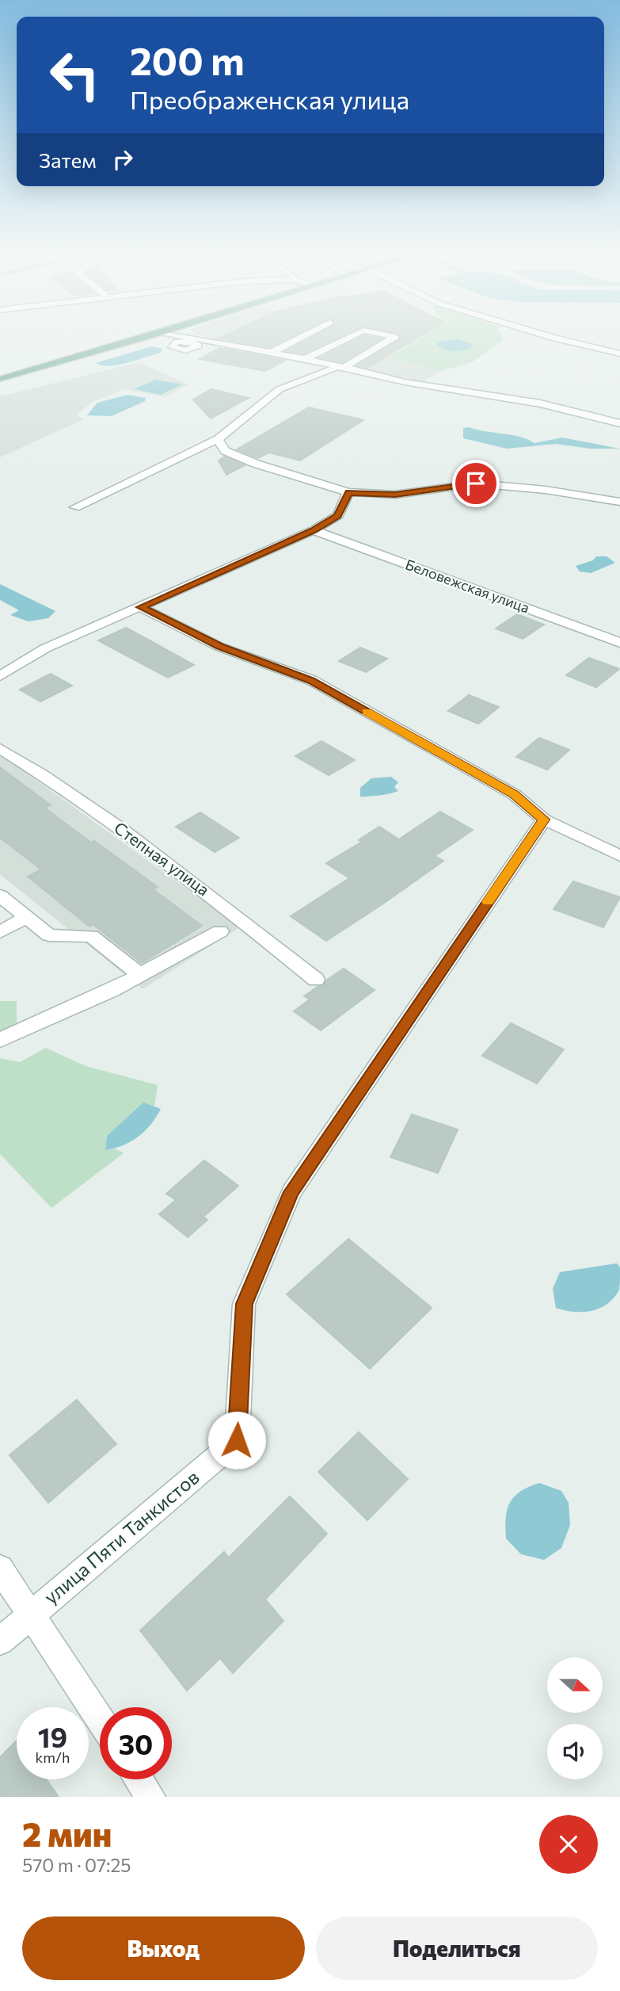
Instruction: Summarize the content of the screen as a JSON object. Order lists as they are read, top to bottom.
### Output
{
  "streets": {
    "street": ["Беловежская улица", "Степная улица", "улица Пяти Танкистов"]
  },
  "north": "right",
  "page": {
    "turn": ["200 m", "Преображенская улица"],
    "then": "Затем",
    "speed": "19 km/h",
    "limit": "30",
    "heading": ["2 мин", "570 m · 07:25"],
    "buttons": ["Выход", "Поделиться"]
  }
}
